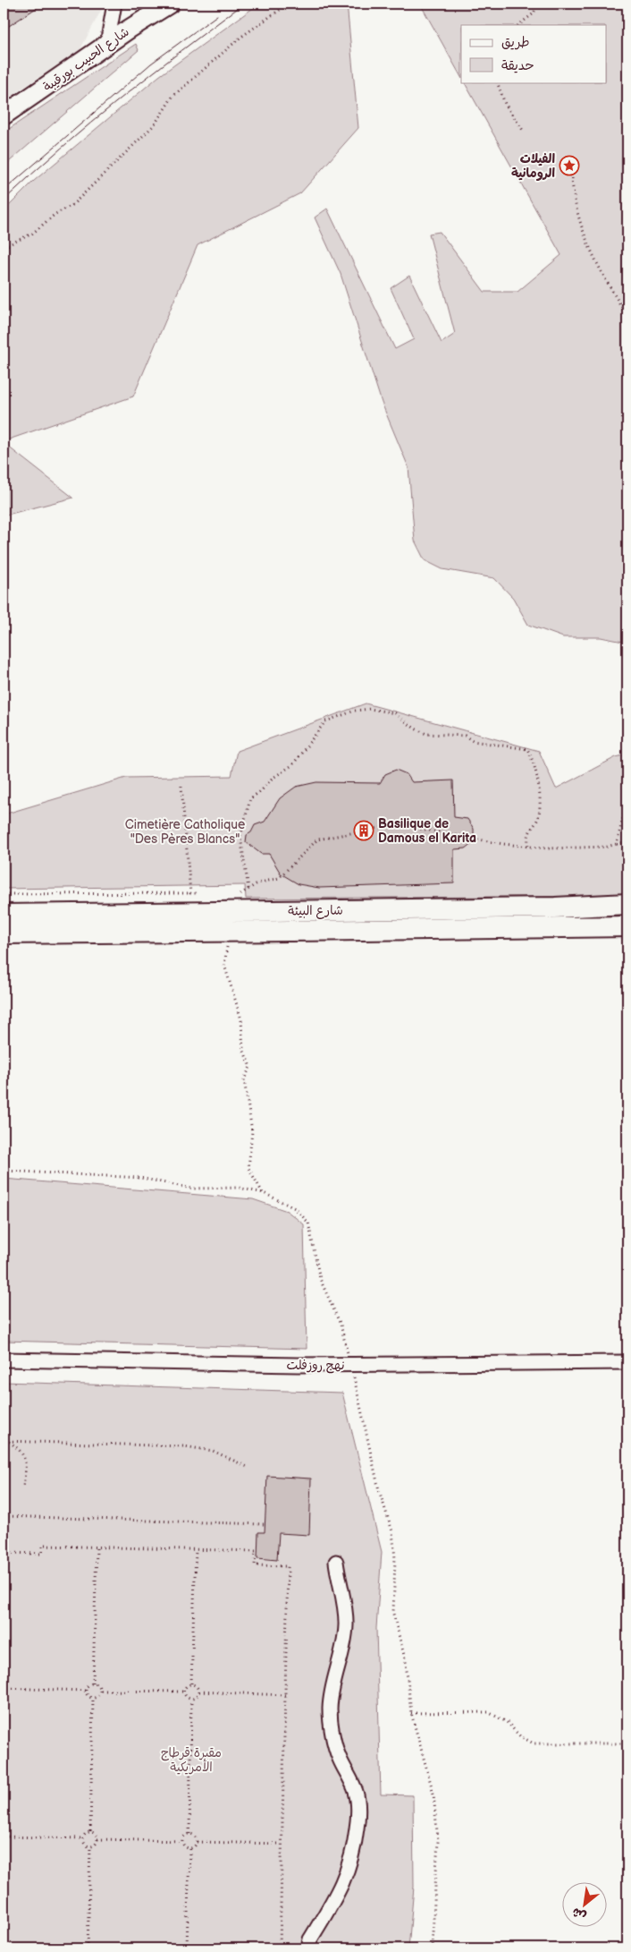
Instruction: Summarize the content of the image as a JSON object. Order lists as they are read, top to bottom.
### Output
{
  "streets": {
    "highway": ["شارع البيئة"],
    "main road": ["شارع الحبيب بورقيبة"],
    "street": ["نهج روزفلت"]
  },
  "parks": ["Cimetière Catholique \"Des Pères Blancs\"", "مقبرة قرطاج الأمريكية"],
  "places": {
    "place": ["الفيلات الرومانية"],
    "building": ["Basilique de Damous el Karita"]
  },
  "legend": ["طريق", "حديقة"],
  "north": "bottom left"
}
